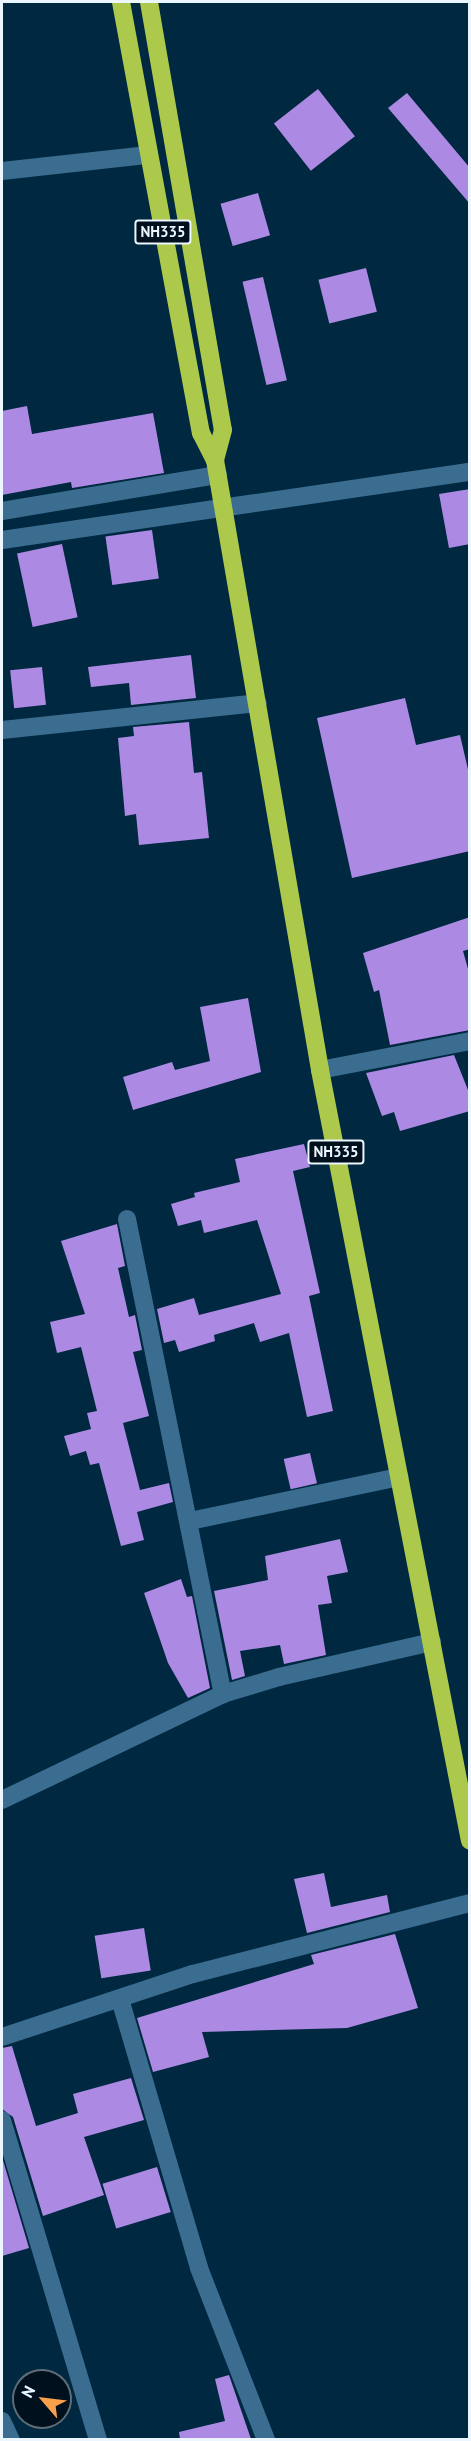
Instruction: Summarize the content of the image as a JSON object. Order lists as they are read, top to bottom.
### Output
{
  "streets": {
    "highway": ["NH335"]
  },
  "north": "top left"
}
